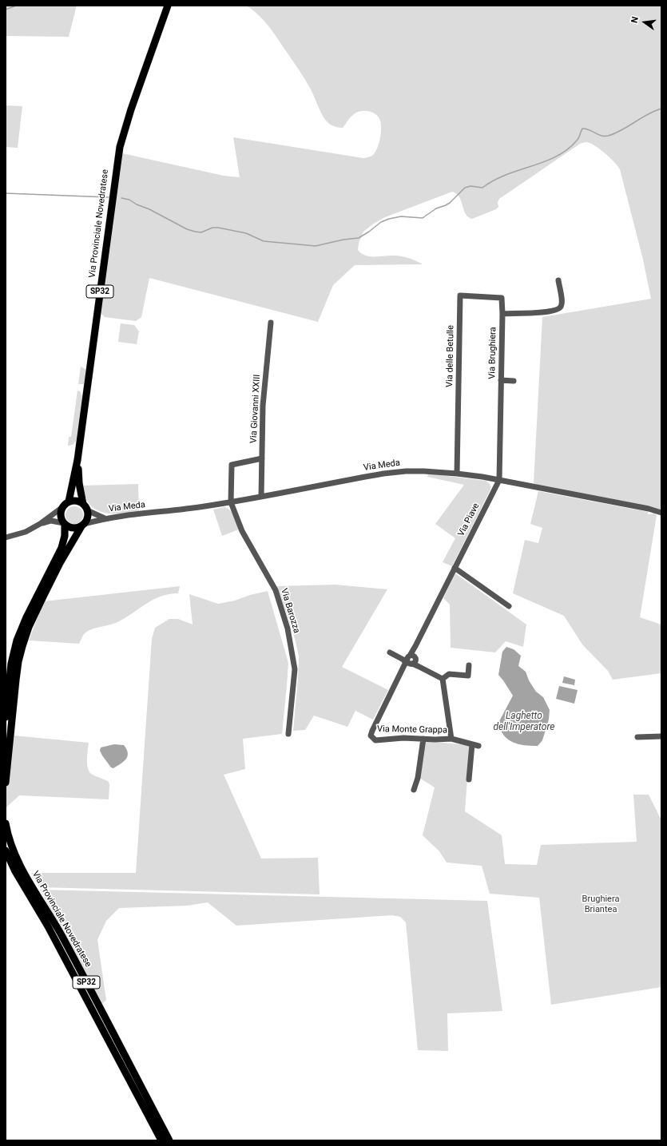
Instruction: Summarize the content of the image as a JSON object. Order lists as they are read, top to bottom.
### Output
{
  "streets": {
    "main road": ["Via Provinciale Novedratese", "SP32"],
    "street": [
      "Via Brughiera",
      "Via delle Betulle",
      "Via Giovanni XXIII",
      "Via Meda",
      "Via Piave",
      "Via Barozza",
      "Via Monte Grappa"
    ]
  },
  "crossings": [
    ["Via Provinciale Novedratese", "Via Meda"],
    ["Via Brughiera", "Via delle Betulle"],
    ["Via Brughiera", "Via Meda"],
    ["Via Brughiera", "Via Piave"],
    ["Via delle Betulle", "Via Meda"],
    ["Via Giovanni XXIII", "Via Meda"],
    ["Via Meda", "Via Piave"],
    ["Via Meda", "Via Barozza"],
    ["Via Piave", "Via Monte Grappa"]
  ],
  "water": ["Laghetto dell'Imperatore"],
  "parks": ["Brughiera Briantea"],
  "north": "left"
}
